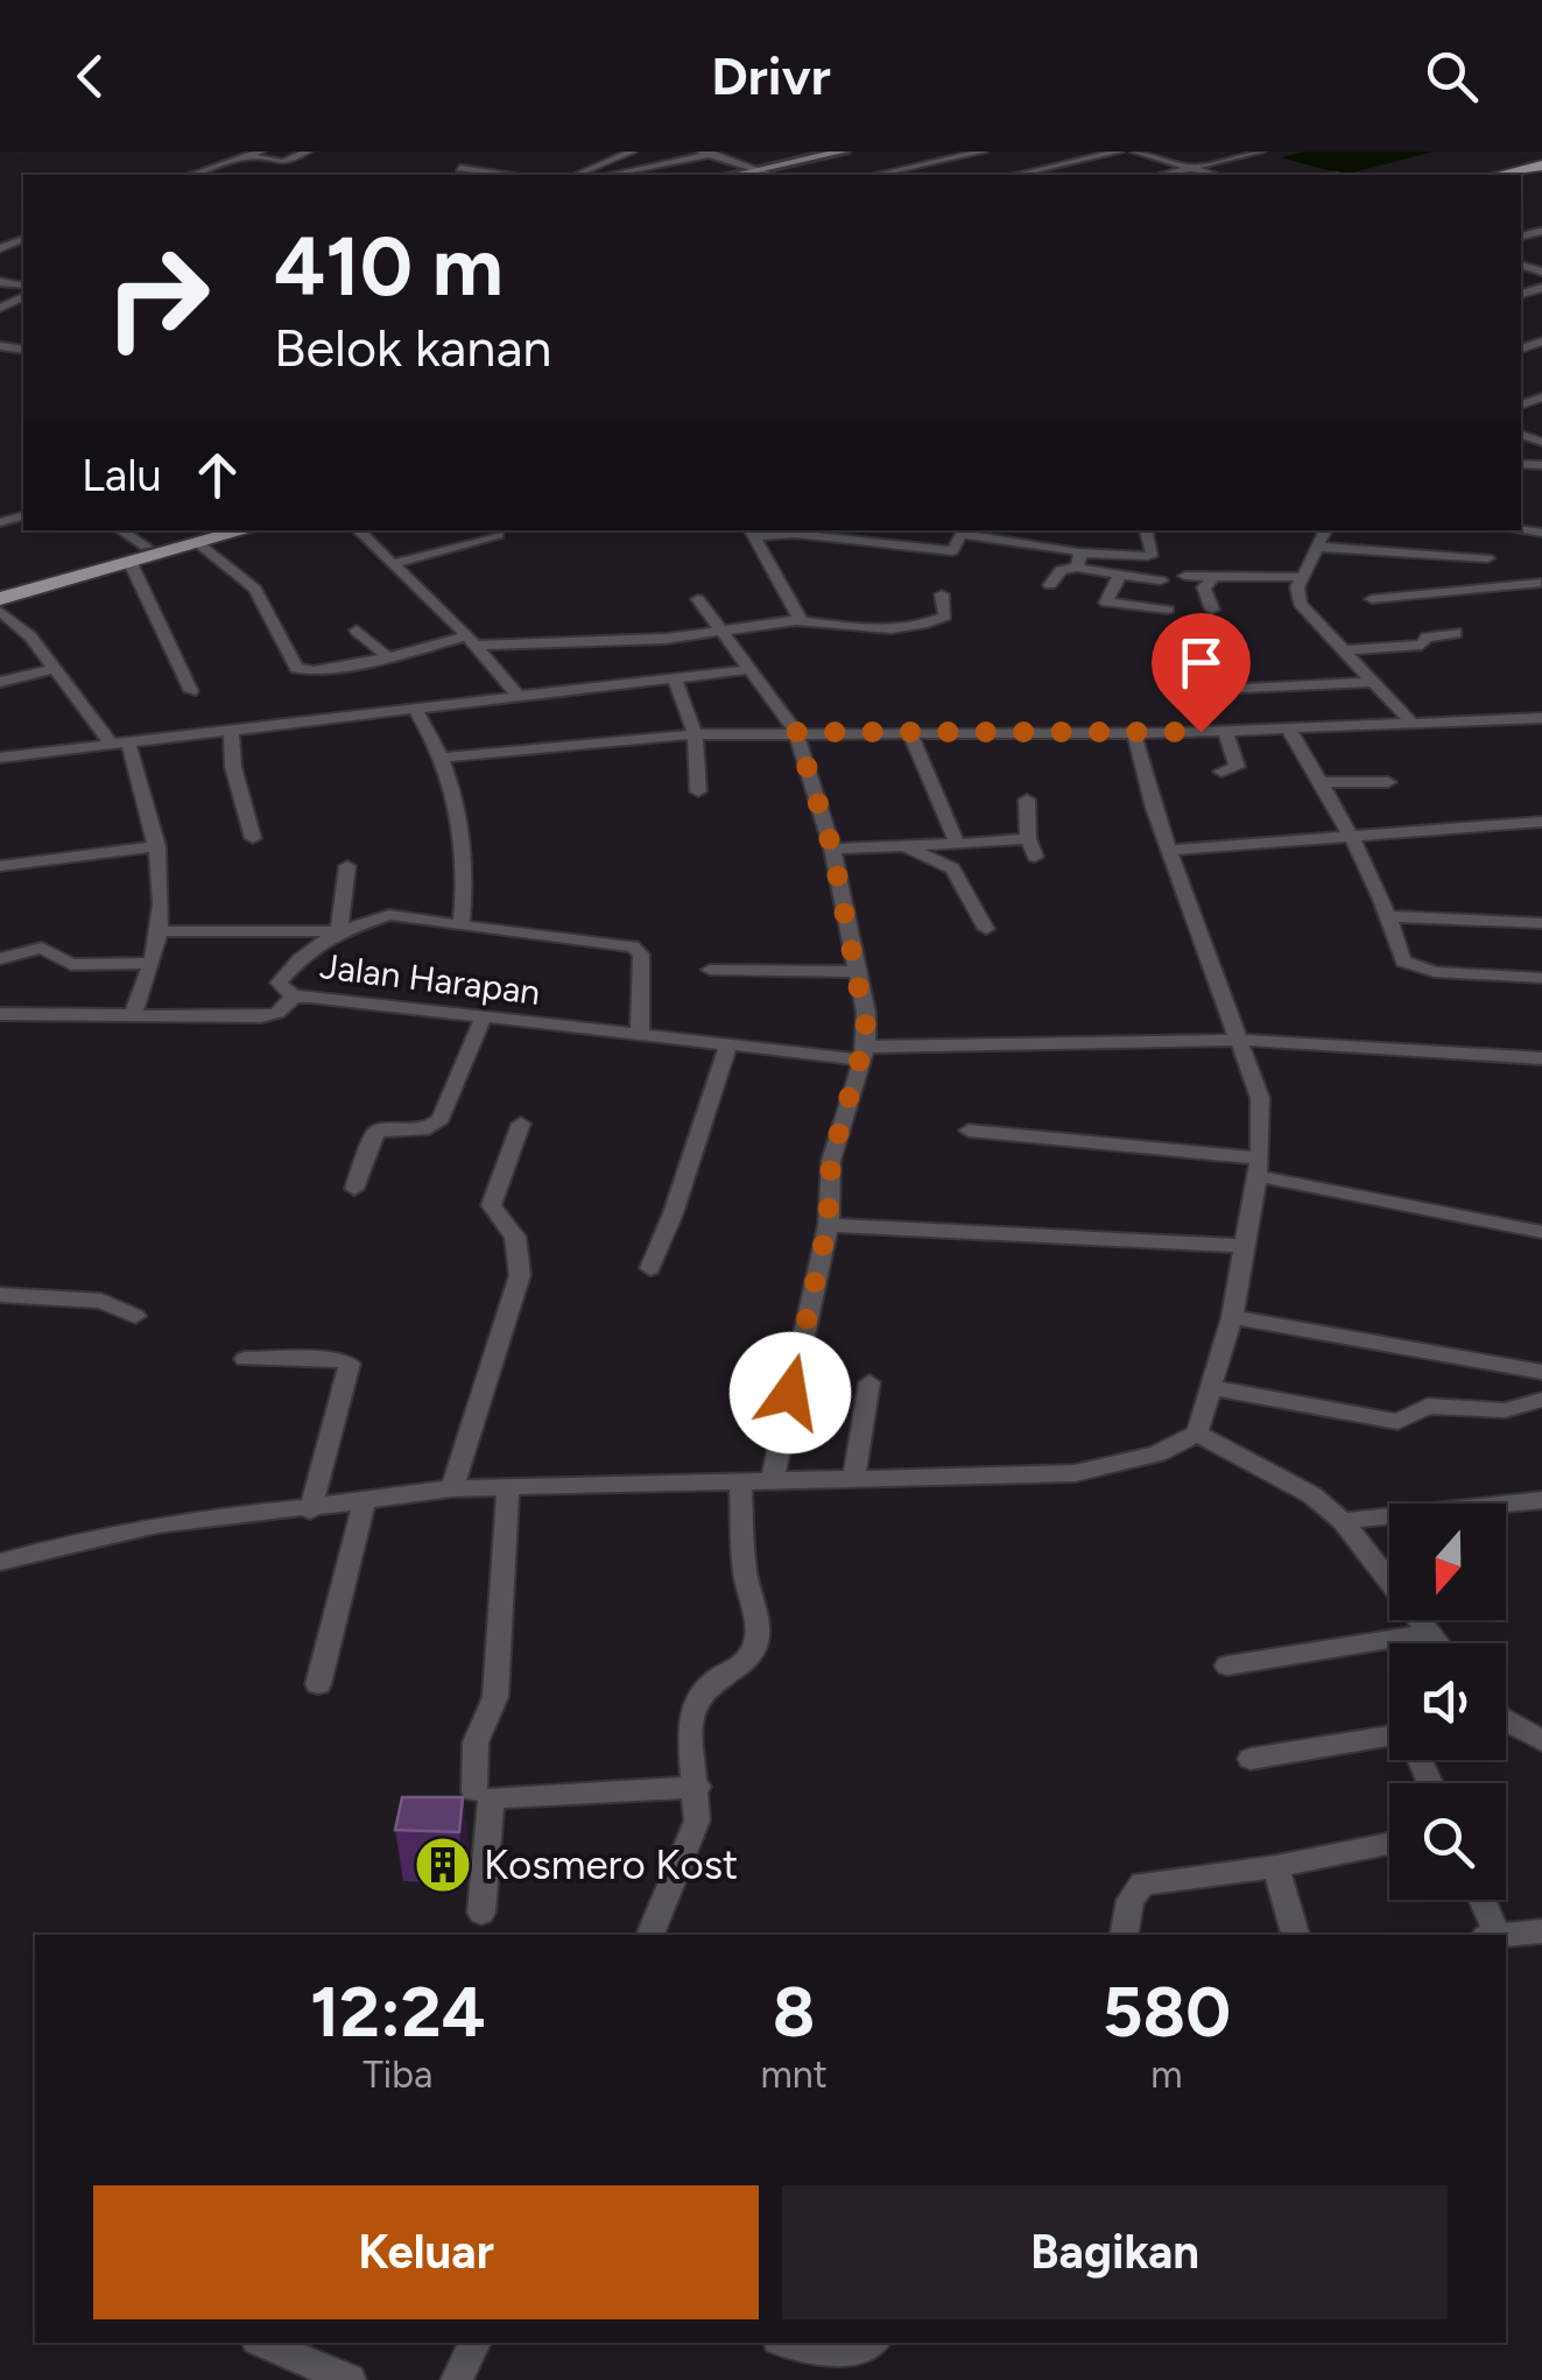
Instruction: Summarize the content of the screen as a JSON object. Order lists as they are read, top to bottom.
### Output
{
  "streets": {
    "street": ["Jalan Harapan"]
  },
  "places": {
    "building": ["Kosmero Kost"]
  },
  "north": "bottom",
  "page": {
    "header": "Drivr",
    "turn": ["410 m", "Belok kanan"],
    "then": "Lalu",
    "eta": [
      "12:24",
      "Tiba",
      "8",
      "mnt",
      "580",
      "m"
    ],
    "buttons": ["Keluar", "Bagikan"]
  }
}
